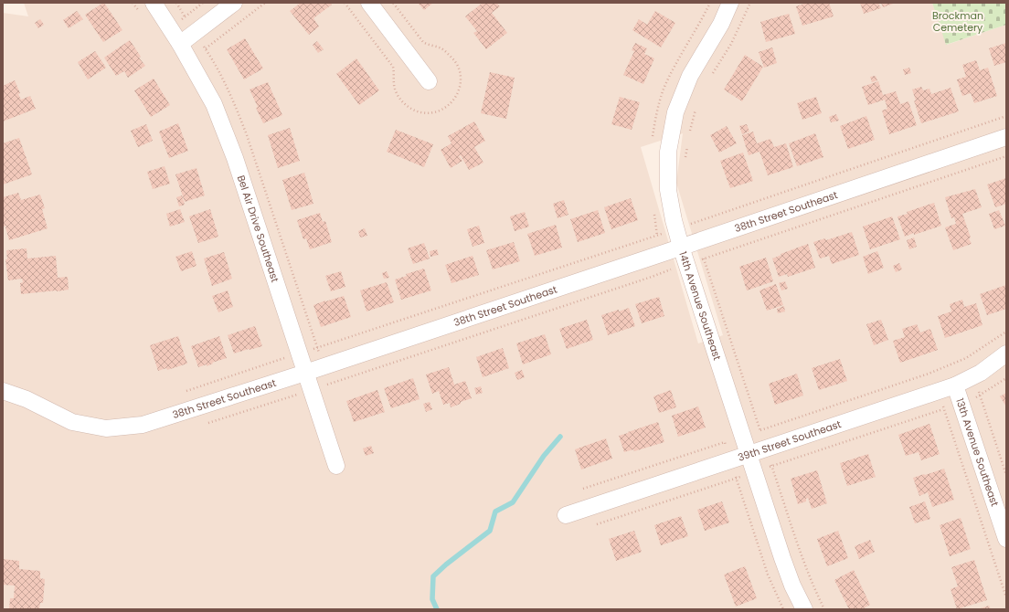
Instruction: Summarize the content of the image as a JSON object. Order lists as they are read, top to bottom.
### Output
{
  "streets": {
    "street": [
      "38th Street Southeast",
      "Bel Air Drive Southeast",
      "14th Avenue Southeast",
      "39th Street Southeast",
      "13th Avenue Southeast"
    ]
  },
  "crossings": [
    ["38th Street Southeast", "Bel Air Drive Southeast"],
    ["38th Street Southeast", "14th Avenue Southeast"],
    ["14th Avenue Southeast", "39th Street Southeast"],
    ["39th Street Southeast", "13th Avenue Southeast"]
  ],
  "parks": ["Brockman Cemetery"]
}
